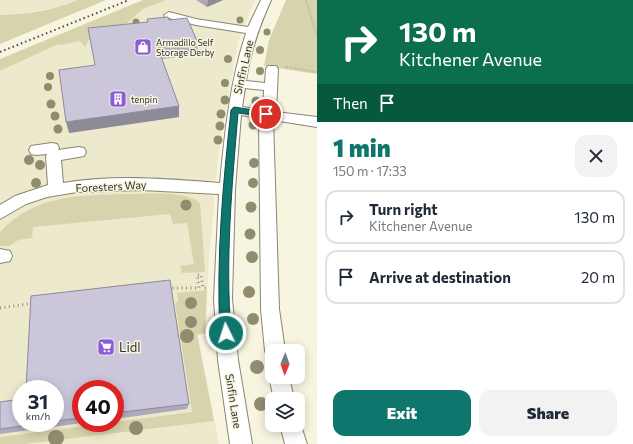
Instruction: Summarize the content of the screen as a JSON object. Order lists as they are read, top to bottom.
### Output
{
  "streets": {
    "street": ["Sinfin Lane", "Foresters Way"]
  },
  "crossings": [
    ["Sinfin Lane", "Foresters Way"]
  ],
  "places": {
    "shop": ["Armadillo Self Storage Derby"],
    "building": ["tenpin"],
    "supermarket": ["Lidl"]
  },
  "north": "bottom",
  "page": {
    "turn": ["130 m", "Kitchener Avenue"],
    "then": "Then",
    "heading": ["1 min", "150 m · 17:33"],
    "list": [
      {
        "name": "Turn right",
        "note": "Kitchener Avenue",
        "value": "130 m"
      },
      {
        "name": "Arrive at destination",
        "value": "20 m"
      }
    ],
    "speed": "31 km/h",
    "limit": "40",
    "buttons": ["Exit", "Share"]
  }
}
